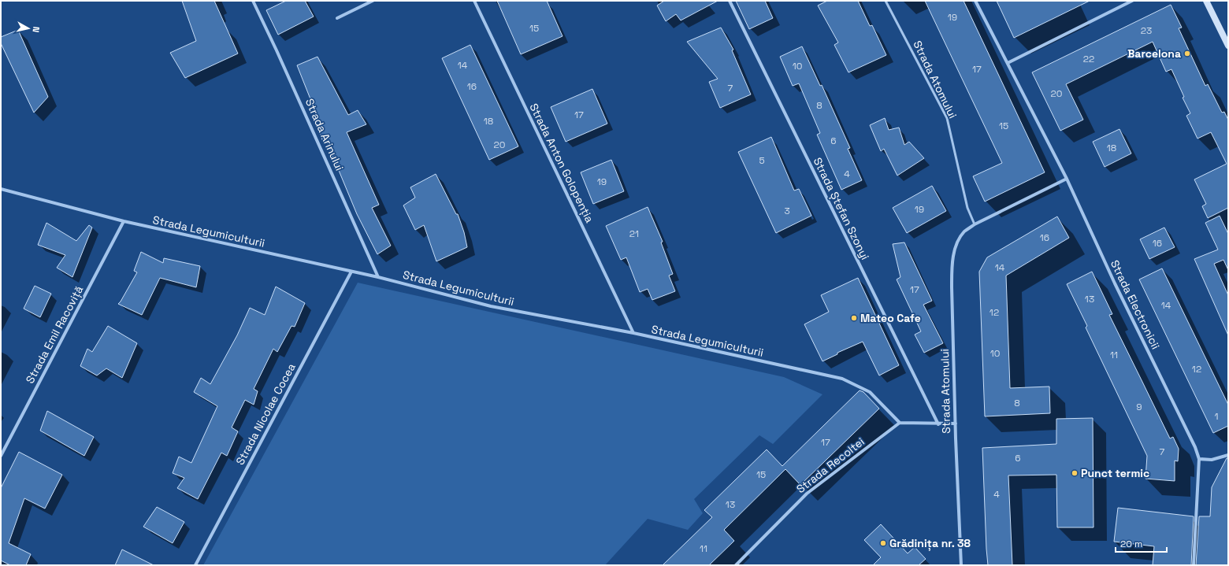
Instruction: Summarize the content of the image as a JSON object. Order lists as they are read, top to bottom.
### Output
{
  "streets": {
    "street": [
      "Strada Atomului",
      "Strada Arinului",
      "Strada Anton Golopenția",
      "Strada Ștefan Szonyi",
      "Strada Legumiculturii",
      "Strada Electronicii",
      "Strada Emil Racoviță",
      "Strada Nicolae Cocea",
      "Strada Recoltei"
    ]
  },
  "crossings": [
    ["Strada Atomului", "Strada Electronicii"],
    ["Strada Arinului", "Strada Legumiculturii"],
    ["Strada Anton Golopenția", "Strada Legumiculturii"],
    ["Strada Legumiculturii", "Strada Emil Racoviță"],
    ["Strada Legumiculturii", "Strada Nicolae Cocea"],
    ["Strada Legumiculturii", "Strada Recoltei"]
  ],
  "places": [
    "Barcelona",
    "Mateo Cafe",
    "Punct termic",
    "Grădinița nr. 38"
  ],
  "house_numbers": [
    "19",
    "15",
    "23",
    "22",
    "14",
    "10",
    "17",
    "16",
    "7",
    "20",
    "8",
    "17",
    "18",
    "15",
    "6",
    "20",
    "18",
    "5",
    "4",
    "19",
    "19",
    "3",
    "21",
    "16",
    "16",
    "14",
    "17",
    "13",
    "14",
    "12",
    "10",
    "11",
    "12",
    "8",
    "9",
    "1",
    "17",
    "7",
    "6",
    "15",
    "4",
    "13",
    "11"
  ],
  "scale_bar": "20 m",
  "north": "right"
}
